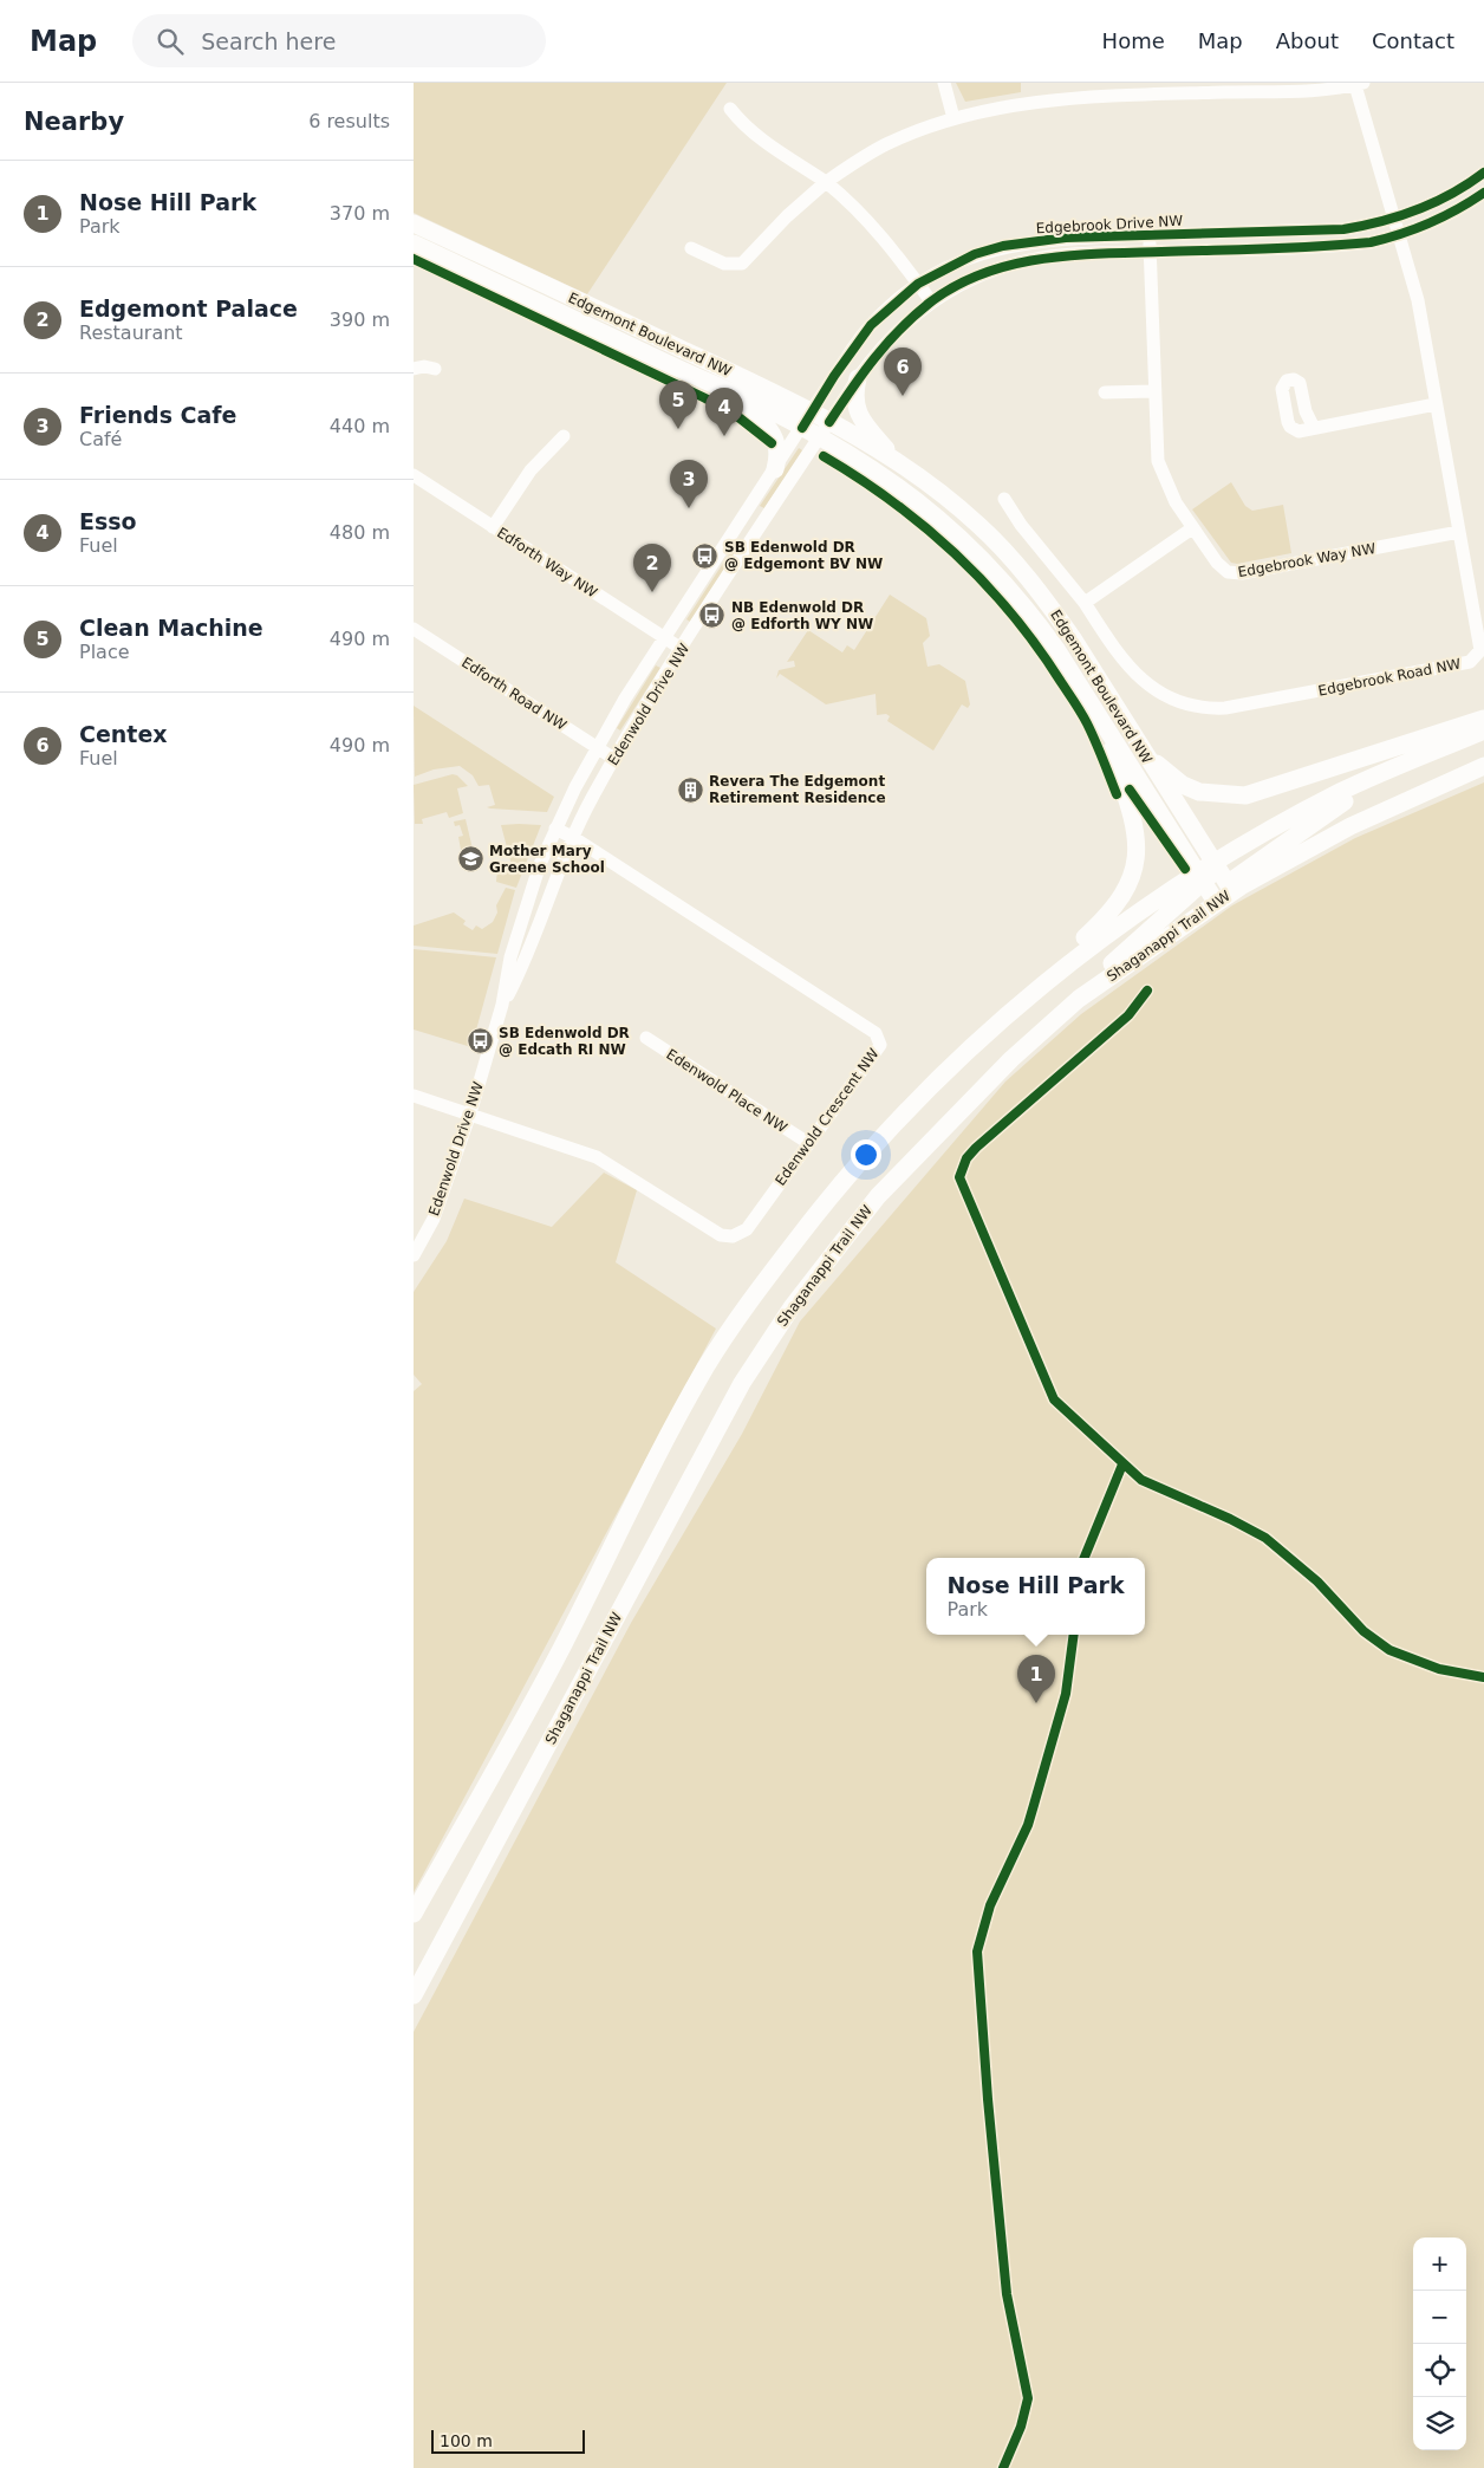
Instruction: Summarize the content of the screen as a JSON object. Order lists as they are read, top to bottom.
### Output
{
  "streets": {
    "main road": ["Edgemont Boulevard NW", "Shaganappi Trail NW"],
    "street": [
      "Edgebrook Drive NW",
      "Edgebrook Way NW",
      "Edforth Way NW",
      "Edgebrook Road NW",
      "Edforth Road NW",
      "Edenwold Drive NW",
      "Edenwold Place NW",
      "Edenwold Crescent NW"
    ]
  },
  "crossings": [
    ["Edgebrook Drive NW", "Edgemont Boulevard NW"],
    ["Edgebrook Drive NW", "Edgebrook Way NW"],
    ["Edgebrook Drive NW", "Edgebrook Road NW"],
    ["Edgebrook Drive NW", "Edenwold Drive NW"],
    ["Edgemont Boulevard NW", "Edenwold Drive NW"],
    ["Edgemont Boulevard NW", "Shaganappi Trail NW"],
    ["Edgebrook Way NW", "Edgebrook Road NW"],
    ["Edforth Way NW", "Edenwold Drive NW"],
    ["Edforth Road NW", "Edenwold Drive NW"],
    ["Edenwold Drive NW", "Edenwold Crescent NW"],
    ["Edenwold Place NW", "Edenwold Crescent NW"]
  ],
  "places": {
    "bus stop": ["SB Edenwold DR @ Edgemont BV NW", "NB Edenwold DR @ Edforth WY NW", "SB Edenwold DR @ Edcath RI NW"],
    "building": ["Revera The Edgemont Retirement Residence"],
    "school or university": ["Mother Mary Greene School"]
  },
  "scale_bar": "100 m",
  "page": {
    "header": "Map",
    "search": "Search here",
    "nav": [
      "Home",
      "Map",
      "About",
      "Contact"
    ],
    "heading": ["Nearby", "6 results"],
    "list": [
      {
        "mark": "1",
        "name": "Nose Hill Park",
        "note": "Park",
        "value": "370 m"
      },
      {
        "mark": "2",
        "name": "Edgemont Palace",
        "note": "Restaurant",
        "value": "390 m"
      },
      {
        "mark": "3",
        "name": "Friends Cafe",
        "note": "Café",
        "value": "440 m"
      },
      {
        "mark": "4",
        "name": "Esso",
        "note": "Fuel",
        "value": "480 m"
      },
      {
        "mark": "5",
        "name": "Clean Machine",
        "note": "Place",
        "value": "490 m"
      },
      {
        "mark": "6",
        "name": "Centex",
        "note": "Fuel",
        "value": "490 m"
      }
    ],
    "pins": [
      "6",
      "5",
      "4",
      "3",
      "2",
      "1"
    ],
    "popup": ["Nose Hill Park", "Park"],
    "map_buttons": ["+", "−"],
    "scale": "100 m"
  }
}
